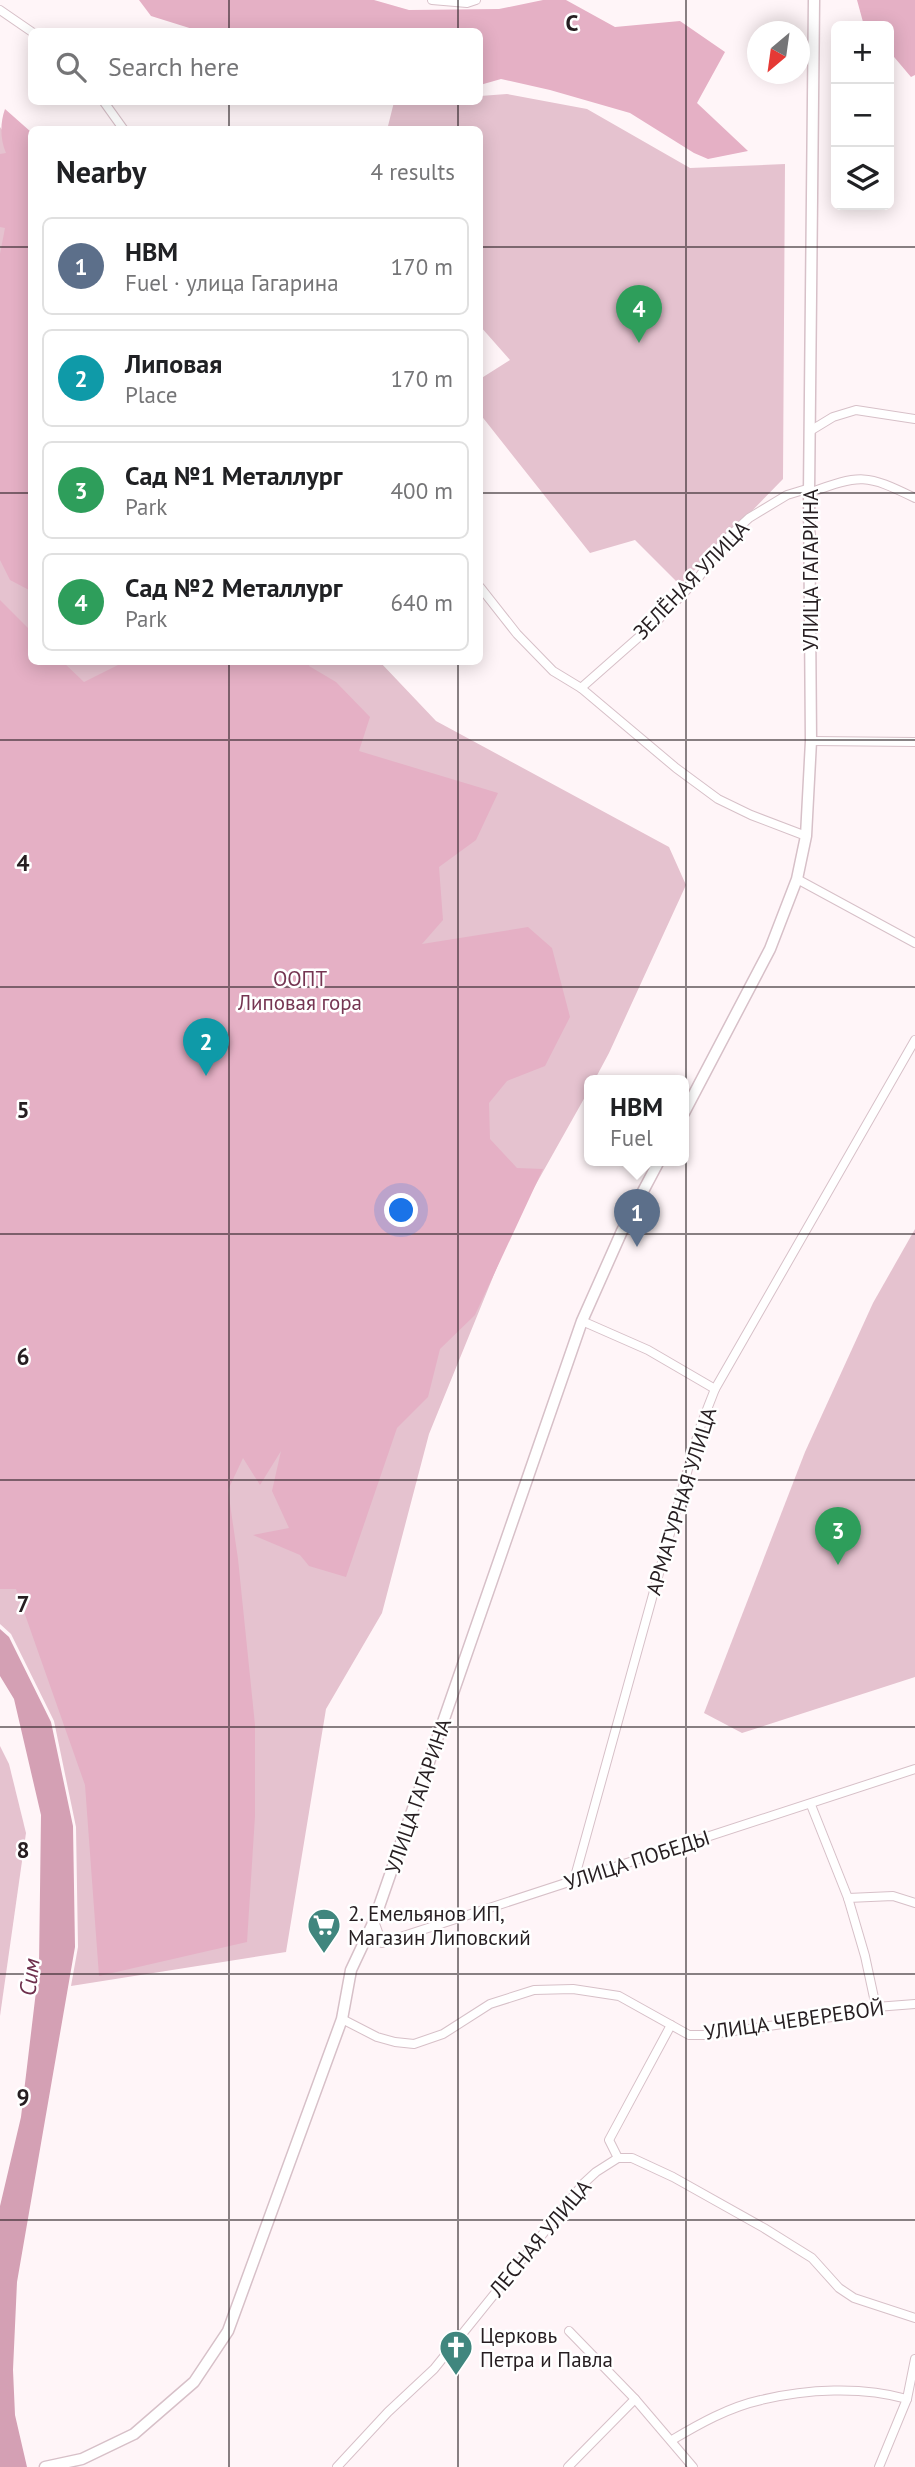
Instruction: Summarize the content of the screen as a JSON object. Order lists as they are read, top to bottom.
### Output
{
  "streets": {
    "street": [
      "УЛИЦА ГАГАРИНА",
      "ЗЕЛЁНАЯ УЛИЦА",
      "АРМАТУРНАЯ УЛИЦА",
      "УЛИЦА ПОБЕДЫ",
      "УЛИЦА ЧЕВЕРЕВОЙ",
      "ЛЕСНАЯ УЛИЦА"
    ]
  },
  "crossings": [
    ["УЛИЦА ГАГАРИНА", "ЗЕЛЁНАЯ УЛИЦА"],
    ["УЛИЦА ГАГАРИНА", "УЛИЦА ПОБЕДЫ"],
    ["УЛИЦА ГАГАРИНА", "УЛИЦА ЧЕВЕРЕВОЙ"],
    ["АРМАТУРНАЯ УЛИЦА", "УЛИЦА ПОБЕДЫ"]
  ],
  "water": ["Сим"],
  "parks": ["ООПТ Липовая гора"],
  "places": {
    "supermarket": ["2. Емельянов ИП, Магазин Липовский"],
    "church": ["Церковь Петра и Павла"]
  },
  "north": "bottom left",
  "page": {
    "map_buttons": ["+", "−"],
    "search": "Search here",
    "heading": ["Nearby", "4 results"],
    "list": [
      {
        "mark": "1",
        "name": "НВМ",
        "note": "Fuel · улица Гагарина",
        "value": "170 m"
      },
      {
        "mark": "2",
        "name": "Липовая",
        "note": "Place",
        "value": "170 m"
      },
      {
        "mark": "3",
        "name": "Сад №1 Металлург",
        "note": "Park",
        "value": "400 m"
      },
      {
        "mark": "4",
        "name": "Сад №2 Металлург",
        "note": "Park",
        "value": "640 m"
      }
    ],
    "pins": [
      "4",
      "2",
      "1",
      "3"
    ],
    "popup": ["НВМ", "Fuel"]
  },
  "grid": {
    "columns": ["C"],
    "rows": [
      "4",
      "5",
      "6",
      "7",
      "8",
      "9"
    ]
  }
}
